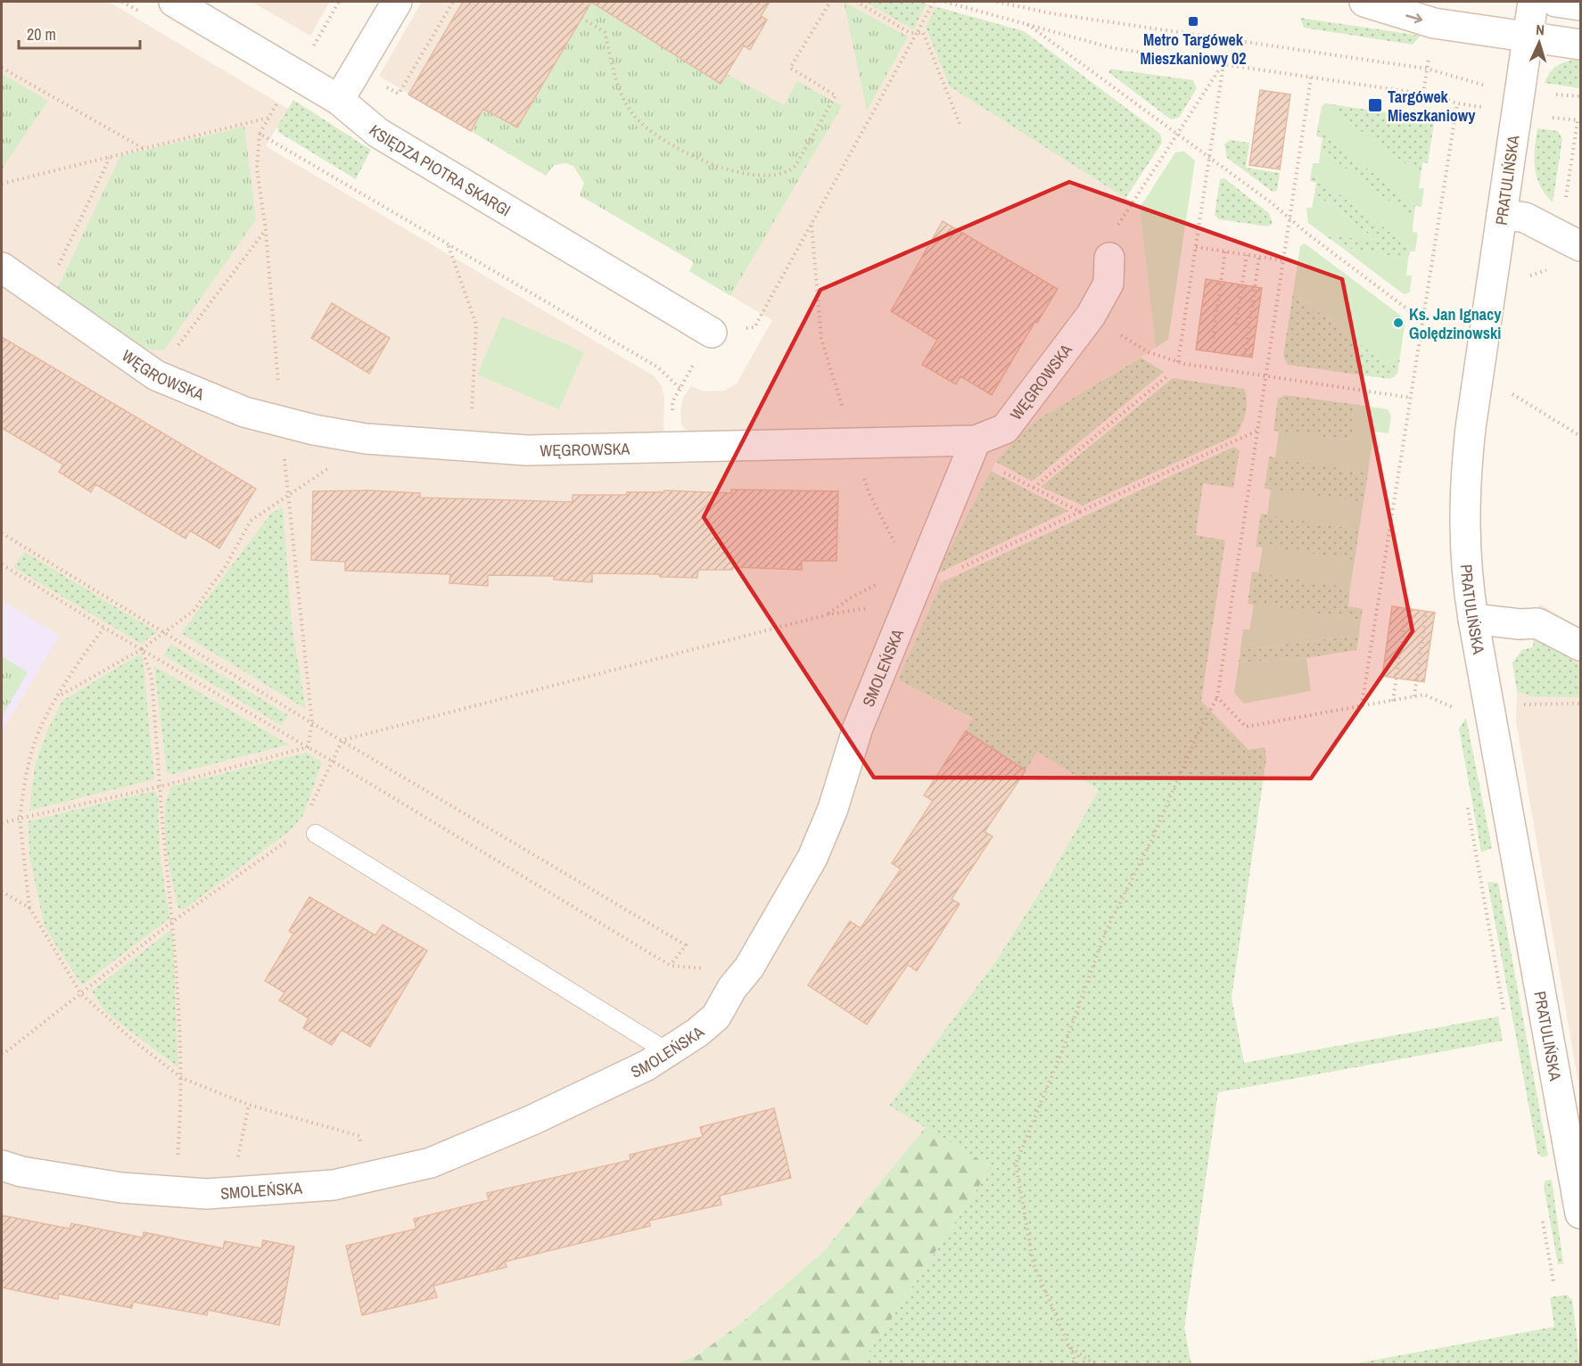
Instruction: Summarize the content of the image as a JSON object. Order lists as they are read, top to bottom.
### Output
{
  "streets": {
    "street": [
      "KSIĘDZA PIOTRA SKARGI",
      "PRATULIŃSKA",
      "WĘGROWSKA",
      "SMOLEŃSKA"
    ]
  },
  "crossings": [
    ["WĘGROWSKA", "SMOLEŃSKA"]
  ],
  "places": {
    "transit": ["Metro Targówek Mieszkaniowy 02", "Targówek Mieszkaniowy"],
    "other": ["Ks. Jan Ignacy Golędzinowski"]
  },
  "scale_bar": "20 m",
  "north": "top"
}
